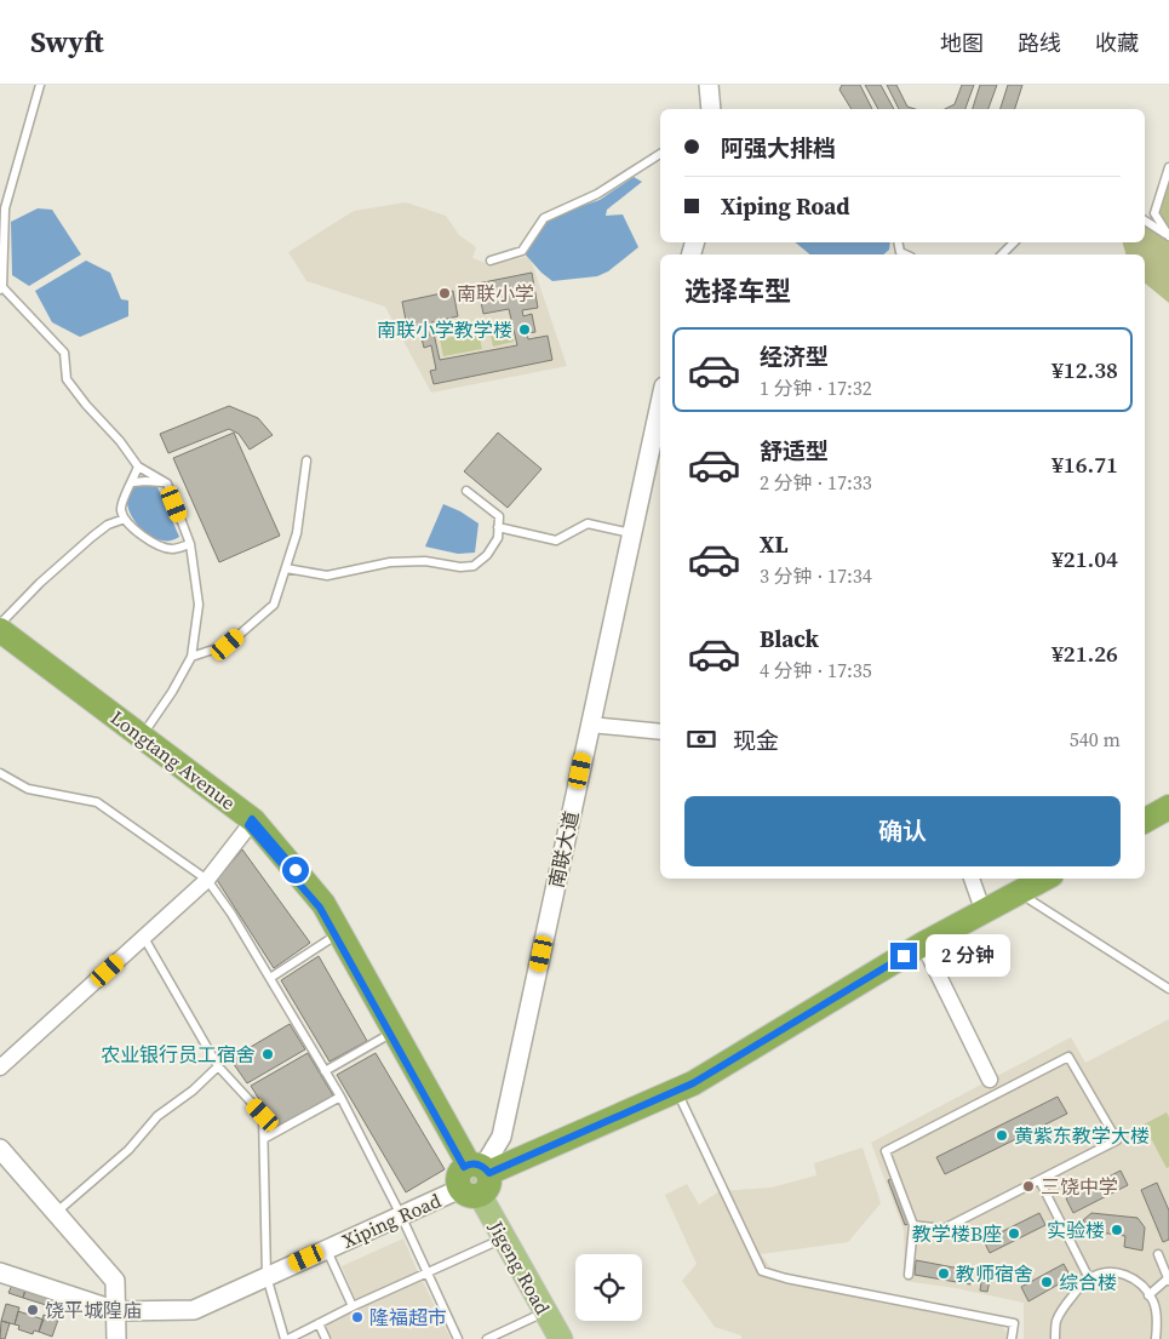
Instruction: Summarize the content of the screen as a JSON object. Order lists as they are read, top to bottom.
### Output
{
  "streets": {
    "highway": ["Longtang Avenue", "Xiping Road"],
    "main road": ["Jigeng Road"],
    "street": ["南联大道"]
  },
  "crossings": [
    ["Longtang Avenue", "南联大道"],
    ["Longtang Avenue", "Xiping Road"],
    ["Longtang Avenue", "Jigeng Road"],
    ["南联大道", "Xiping Road"],
    ["南联大道", "Jigeng Road"],
    ["Xiping Road", "Jigeng Road"]
  ],
  "places": [
    "南联小学",
    "南联小学教学楼",
    "农业银行员工宿舍",
    "黄紫东教学大楼",
    "三饶中学",
    "实验楼",
    "教学楼B座",
    "教师宿舍",
    "综合楼",
    "饶平城隍庙",
    "隆福超市"
  ],
  "page": {
    "header": "Swyft",
    "nav": ["地图", "路线", "收藏"],
    "banner": ["阿强大排档", "Xiping Road"],
    "heading": "选择车型",
    "list": [
      {
        "name": "经济型",
        "note": "1 分钟 · 17:32",
        "value": "¥12.38"
      },
      {
        "name": "舒适型",
        "note": "2 分钟 · 17:33",
        "value": "¥16.71"
      },
      {
        "name": "XL",
        "note": "3 分钟 · 17:34",
        "value": "¥21.04"
      },
      {
        "name": "Black",
        "note": "4 分钟 · 17:35",
        "value": "¥21.26"
      }
    ],
    "pay": ["现金", "540 m"],
    "buttons": "确认",
    "bubble": "2 分钟"
  }
}
